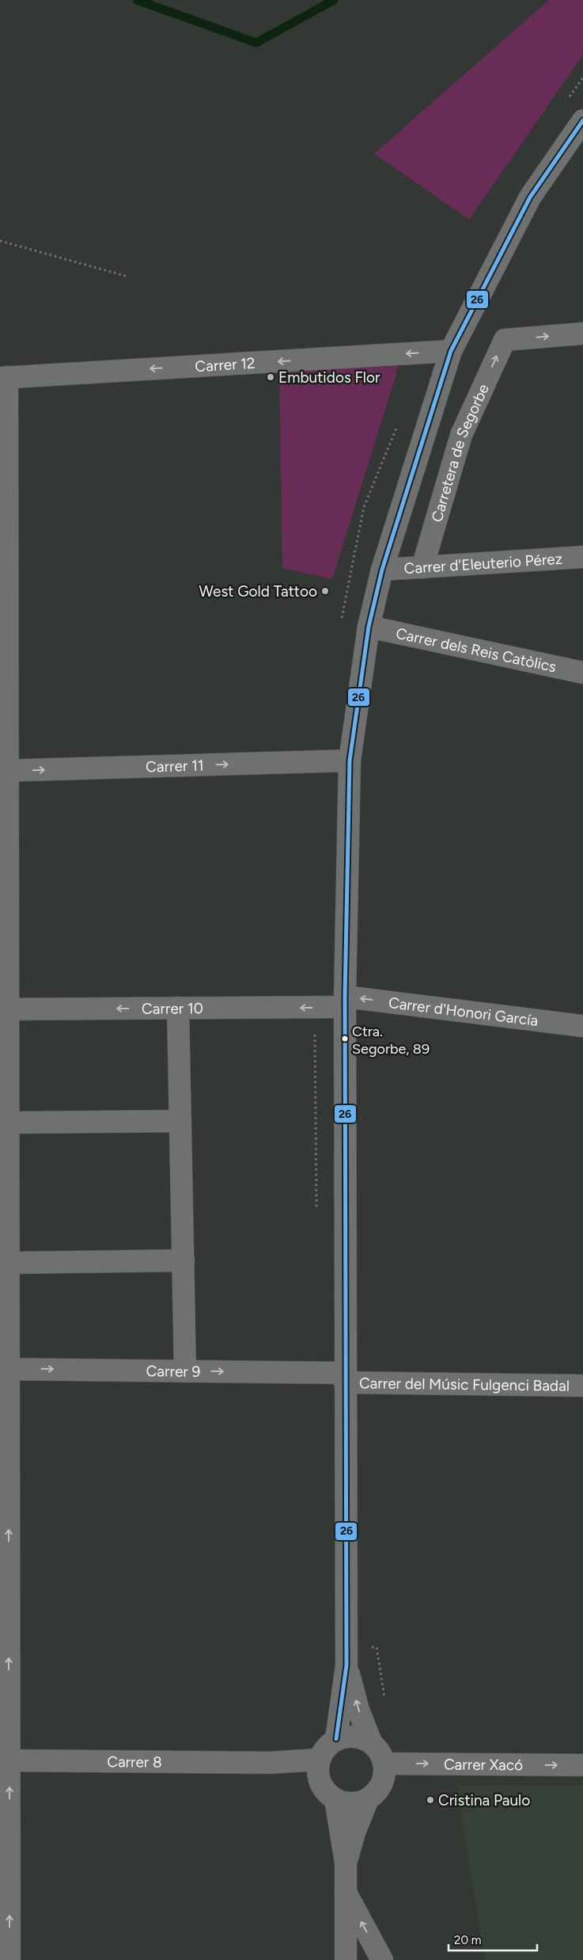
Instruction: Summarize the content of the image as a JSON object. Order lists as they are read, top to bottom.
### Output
{
  "streets": {
    "street": [
      "Carrer 12",
      "Carretera de Segorbe",
      "Carrer d'Eleuterio Pérez",
      "Carrer dels Reis Catòlics",
      "Carrer 11",
      "Carrer 10",
      "Carrer d'Honori García",
      "Carrer 9",
      "Carrer del Músic Fulgenci Badal",
      "Carrer 8",
      "Carrer Xacó"
    ]
  },
  "crossings": [
    ["Carretera de Segorbe", "Carrer d'Eleuterio Pérez"],
    ["Carrer 10", "Carrer d'Honori García"],
    ["Carrer 9", "Carrer del Músic Fulgenci Badal"],
    ["Carrer 8", "Carrer Xacó"]
  ],
  "one_way": [
    "Carrer 12",
    "Carrer 11",
    "Carrer d'Honori García",
    "Carrer Xacó"
  ],
  "places": [
    "Embutidos Flor",
    "West Gold Tattoo",
    "Ctra. Segorbe, 89",
    "Cristina Paulo"
  ],
  "lines": ["transit line 26"],
  "scale_bar": "20 m"
}
